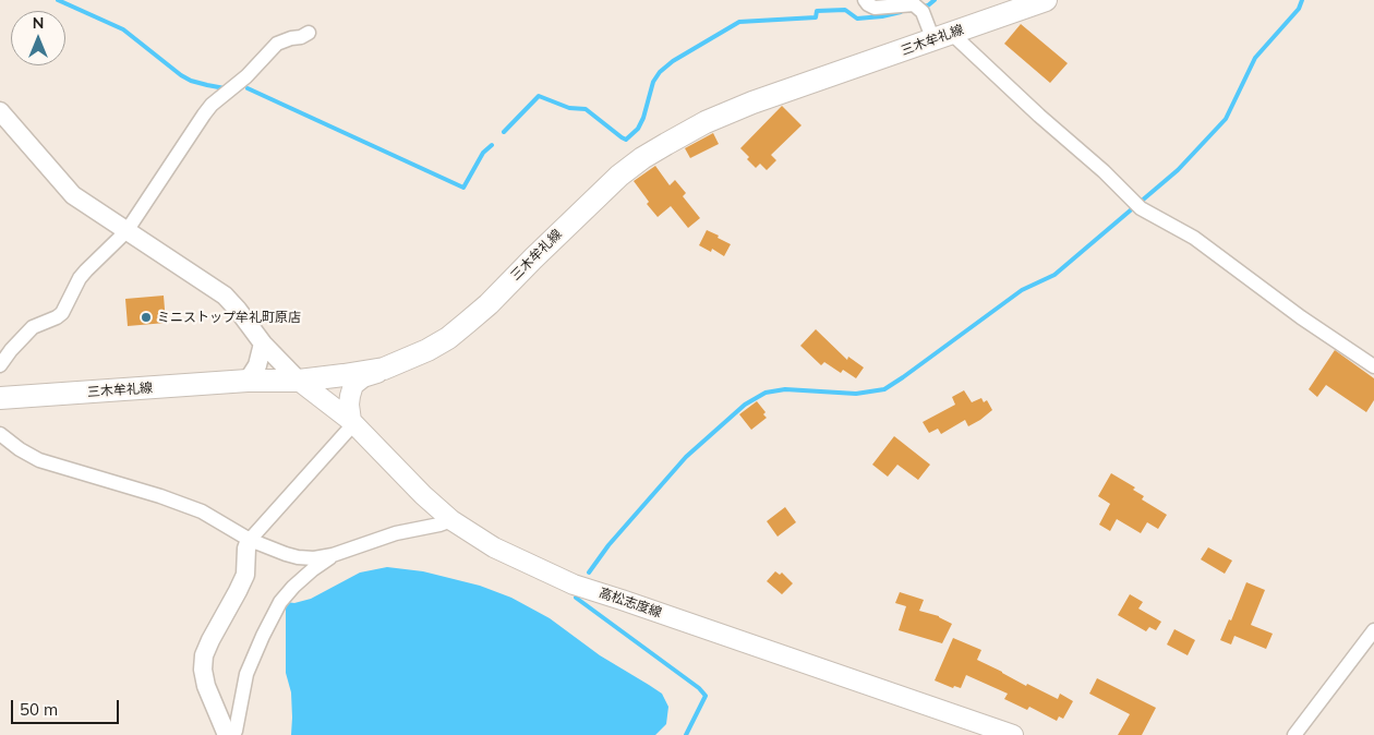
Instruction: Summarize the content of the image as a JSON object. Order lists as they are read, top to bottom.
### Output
{
  "streets": {
    "main road": ["三木牟礼線", "高松志度線"]
  },
  "crossings": [
    ["三木牟礼線", "高松志度線"]
  ],
  "places": ["ミニストップ牟礼町原店"],
  "scale_bar": "50 m",
  "north": "top"
}
